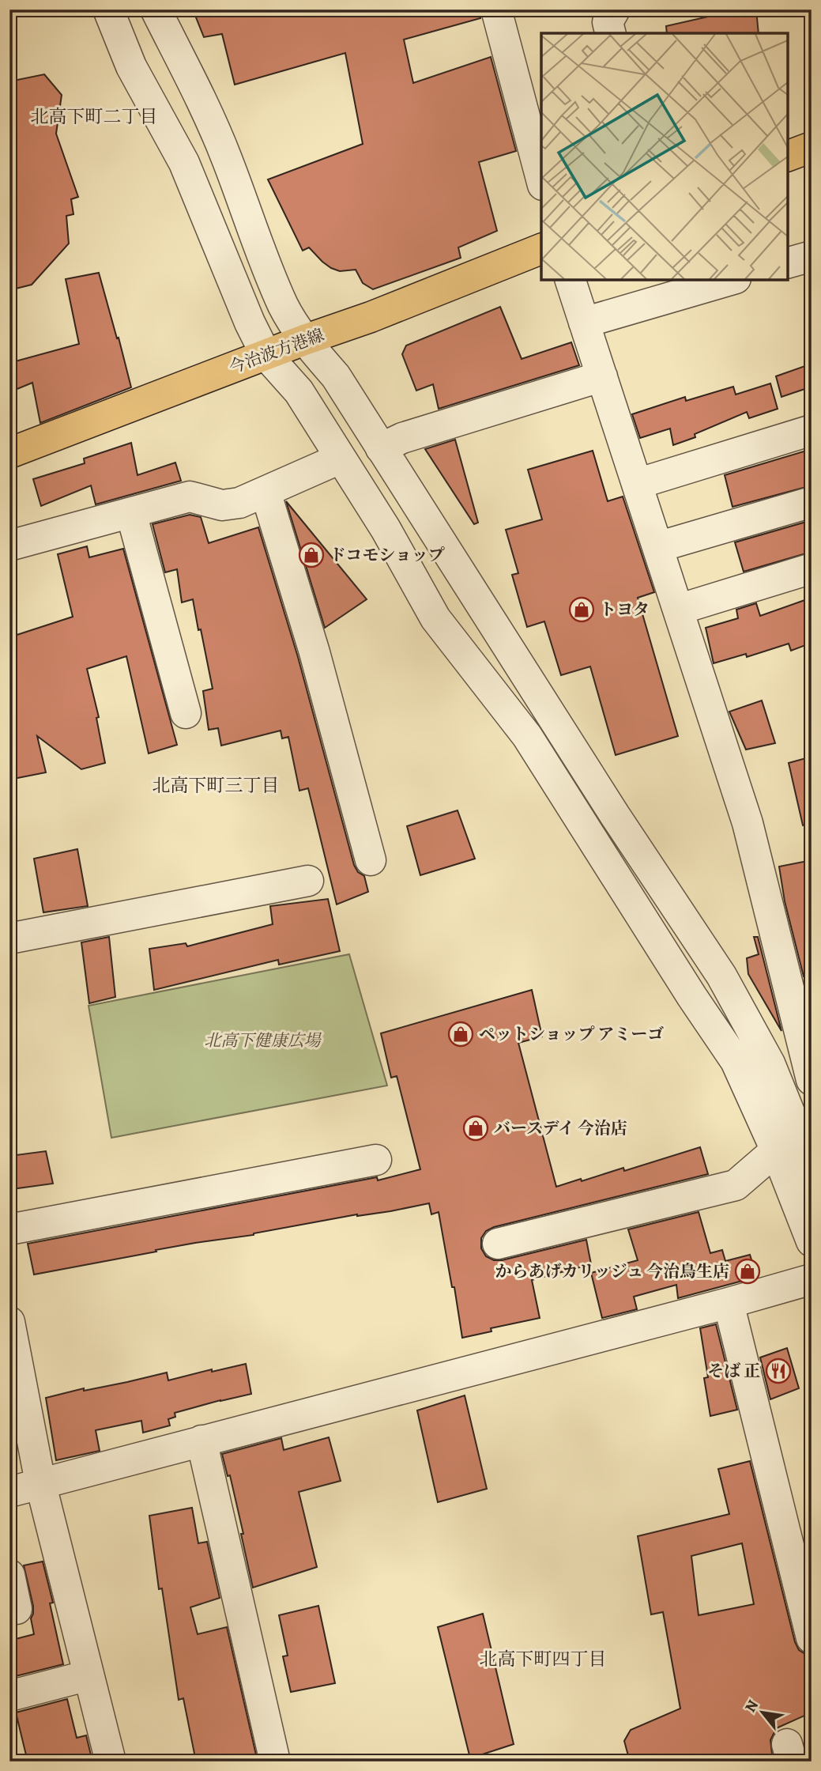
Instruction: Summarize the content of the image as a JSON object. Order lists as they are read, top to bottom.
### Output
{
  "streets": {
    "main road": ["今治波方港線"]
  },
  "districts": ["北高下町二丁目", "北高下町三丁目", "北高下町四丁目"],
  "parks": ["北高下健康広場"],
  "places": {
    "shop": [
      "ドコモショップ",
      "トヨタ",
      "ペットショップ アミーゴ",
      "バースデイ 今治店",
      "からあげカリッジュ 今治鳥生店"
    ],
    "restaurant": ["そば 正"]
  },
  "north": "top left"
}
